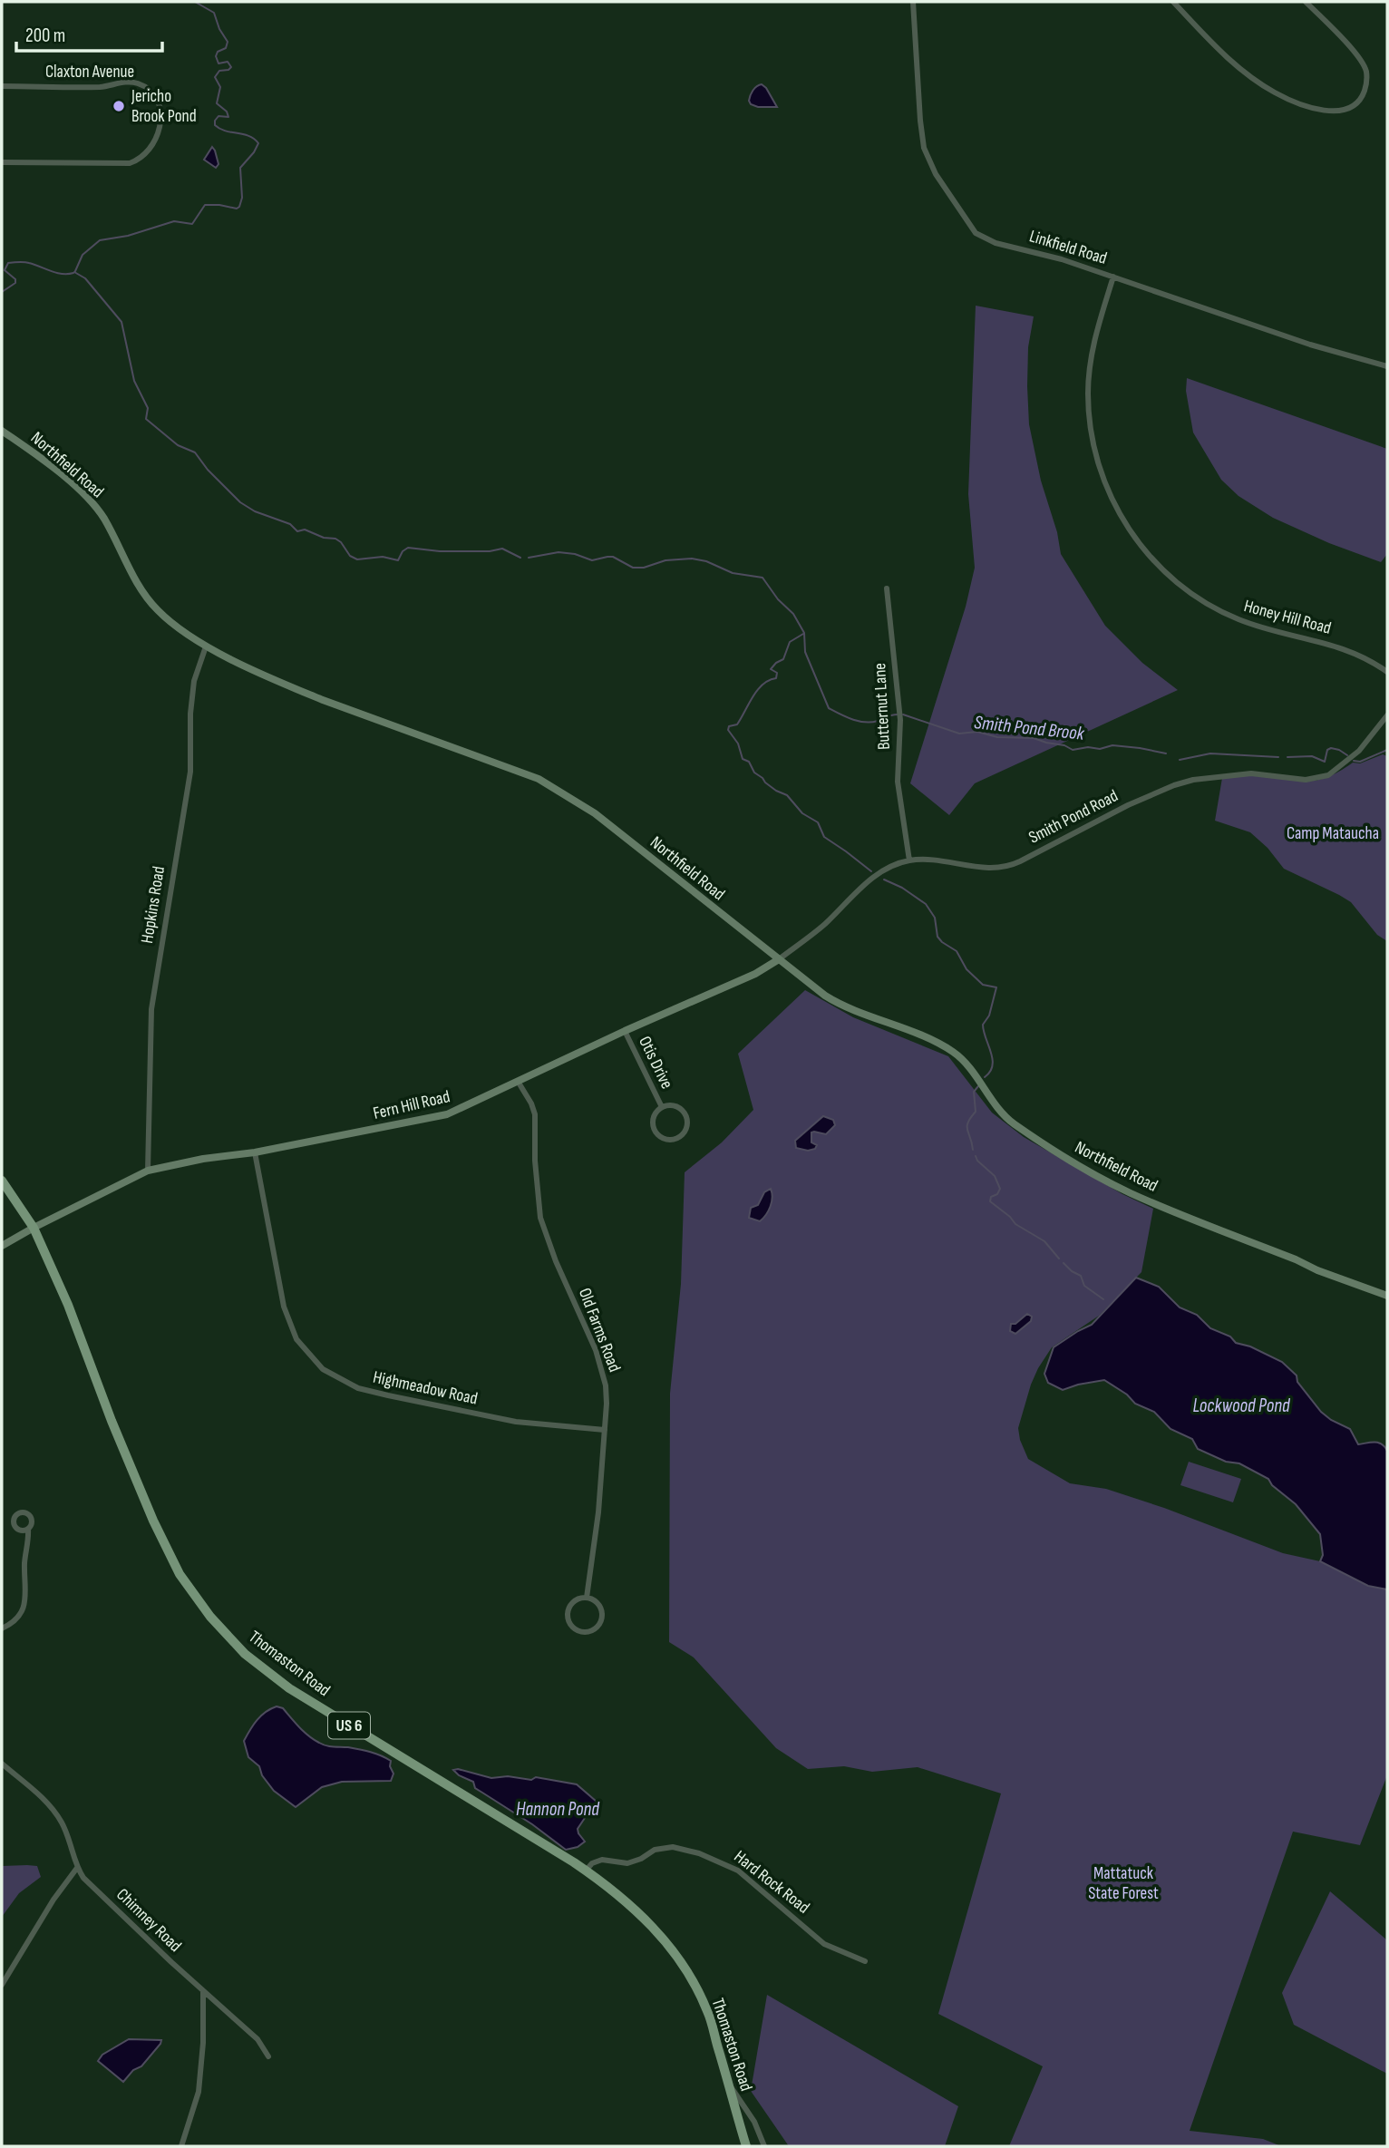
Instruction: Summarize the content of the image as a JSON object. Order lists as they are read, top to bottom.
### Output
{
  "streets": {
    "main road": ["Thomaston Road", "US 6"],
    "street": [
      "Claxton Avenue",
      "Linkfield Road",
      "Northfield Road",
      "Honey Hill Road",
      "Butternut Lane",
      "Smith Pond Road",
      "Hopkins Road",
      "Otis Drive",
      "Fern Hill Road",
      "Old Farms Road",
      "Highmeadow Road",
      "Hard Rock Road",
      "Chimney Road"
    ]
  },
  "crossings": [
    ["Linkfield Road", "Honey Hill Road"],
    ["Northfield Road", "Smith Pond Road"],
    ["Northfield Road", "Hopkins Road"],
    ["Northfield Road", "Fern Hill Road"],
    ["Butternut Lane", "Smith Pond Road"],
    ["Smith Pond Road", "Fern Hill Road"],
    ["Hopkins Road", "Fern Hill Road"],
    ["Otis Drive", "Fern Hill Road"],
    ["Fern Hill Road", "Old Farms Road"],
    ["Fern Hill Road", "Highmeadow Road"],
    ["Fern Hill Road", "Thomaston Road"],
    ["Old Farms Road", "Highmeadow Road"],
    ["Thomaston Road", "Hard Rock Road"]
  ],
  "water": ["Smith Pond Brook", "Lockwood Pond", "Hannon Pond"],
  "parks": ["Camp Mataucha", "Mattatuck State Forest"],
  "places": ["Jericho Brook Pond"],
  "scale_bar": "200 m"
}
